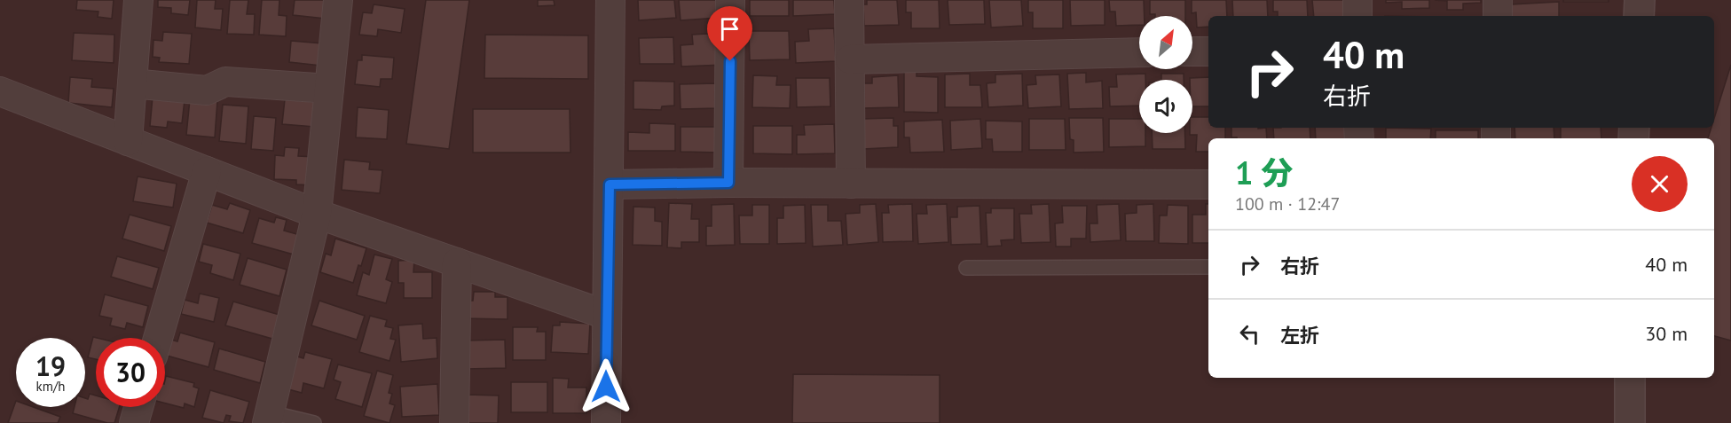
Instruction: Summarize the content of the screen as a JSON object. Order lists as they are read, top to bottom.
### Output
{
  "north": "top right",
  "page": {
    "turn": ["40 m", "右折"],
    "heading": ["1 分", "100 m · 12:47"],
    "list": [
      {
        "name": "右折",
        "value": "40 m"
      },
      {
        "name": "左折",
        "value": "30 m"
      }
    ],
    "speed": "19 km/h",
    "limit": "30"
  }
}
